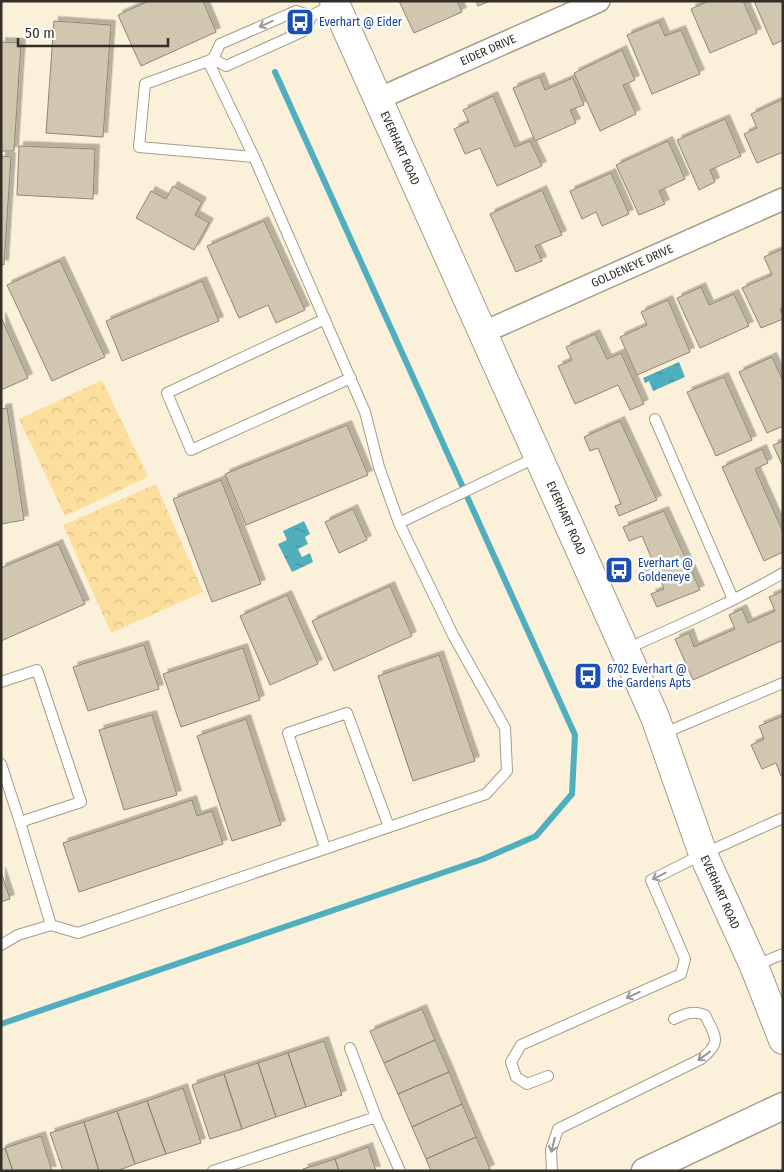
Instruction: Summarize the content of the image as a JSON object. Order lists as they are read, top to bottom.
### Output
{
  "streets": {
    "main road": ["EVERHART ROAD"],
    "street": ["EIDER DRIVE", "GOLDENEYE DRIVE"]
  },
  "crossings": [
    ["EIDER DRIVE", "EVERHART ROAD"],
    ["EVERHART ROAD", "GOLDENEYE DRIVE"]
  ],
  "places": {
    "bus stop": ["Everhart @ Eider", "Everhart @ Goldeneye", "6702 Everhart @ the Gardens Apts"]
  },
  "scale_bar": "50 m"
}
